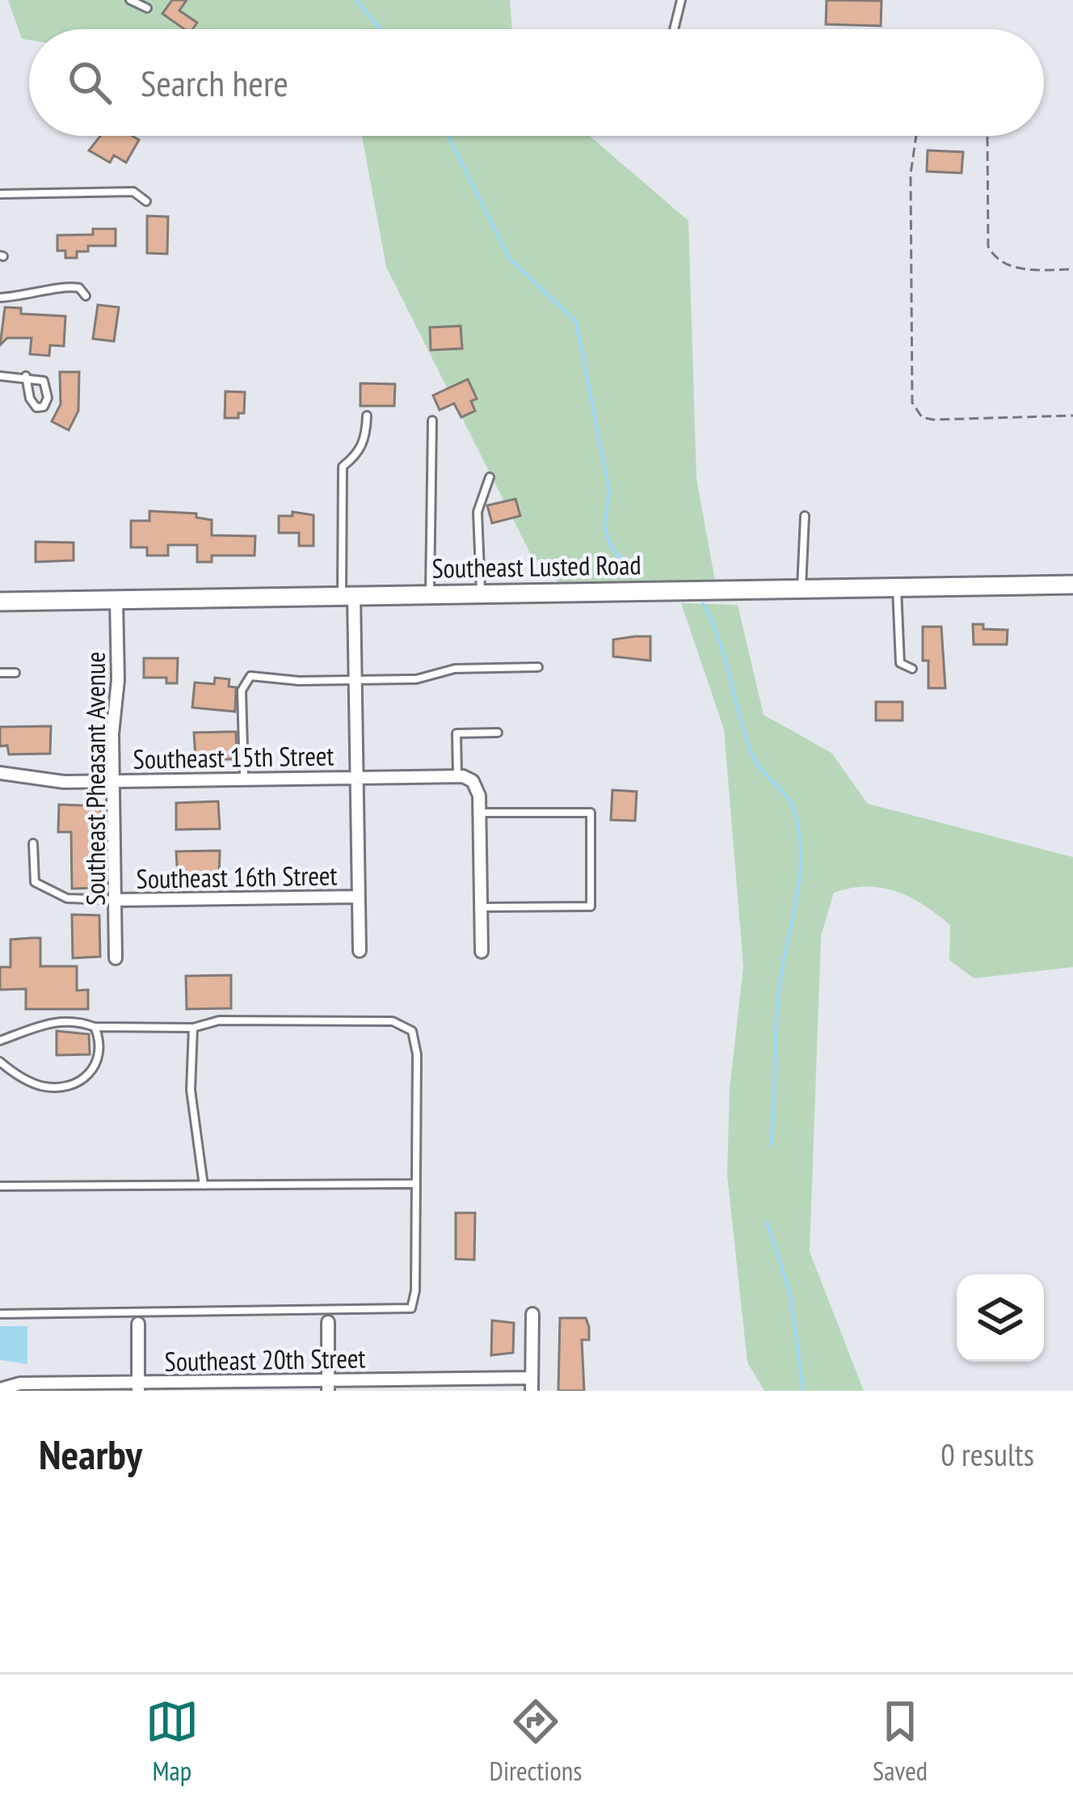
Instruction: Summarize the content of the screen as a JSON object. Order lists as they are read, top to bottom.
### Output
{
  "streets": {
    "main road": ["Southeast Lusted Road"],
    "street": [
      "Southeast 15th Street",
      "Southeast Pheasant Avenue",
      "Southeast 16th Street",
      "Southeast 20th Street"
    ]
  },
  "crossings": [
    ["Southeast Lusted Road", "Southeast Pheasant Avenue"],
    ["Southeast 15th Street", "Southeast Pheasant Avenue"],
    ["Southeast Pheasant Avenue", "Southeast 16th Street"]
  ],
  "page": {
    "search": "Search here",
    "heading": ["Nearby", "0 results"],
    "nav": ["Map", "Directions", "Saved"]
  }
}
